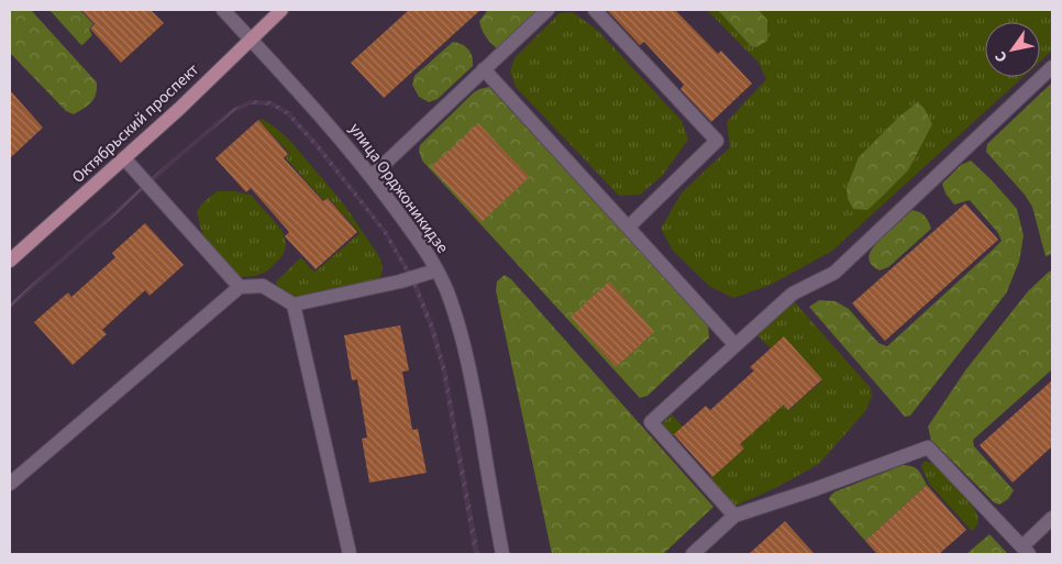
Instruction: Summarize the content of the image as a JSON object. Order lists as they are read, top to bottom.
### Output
{
  "streets": {
    "main road": ["Октябрьский проспект", "улица Орджоникидзе"]
  },
  "crossings": [
    ["Октябрьский проспект", "улица Орджоникидзе"]
  ],
  "north": "bottom left"
}
